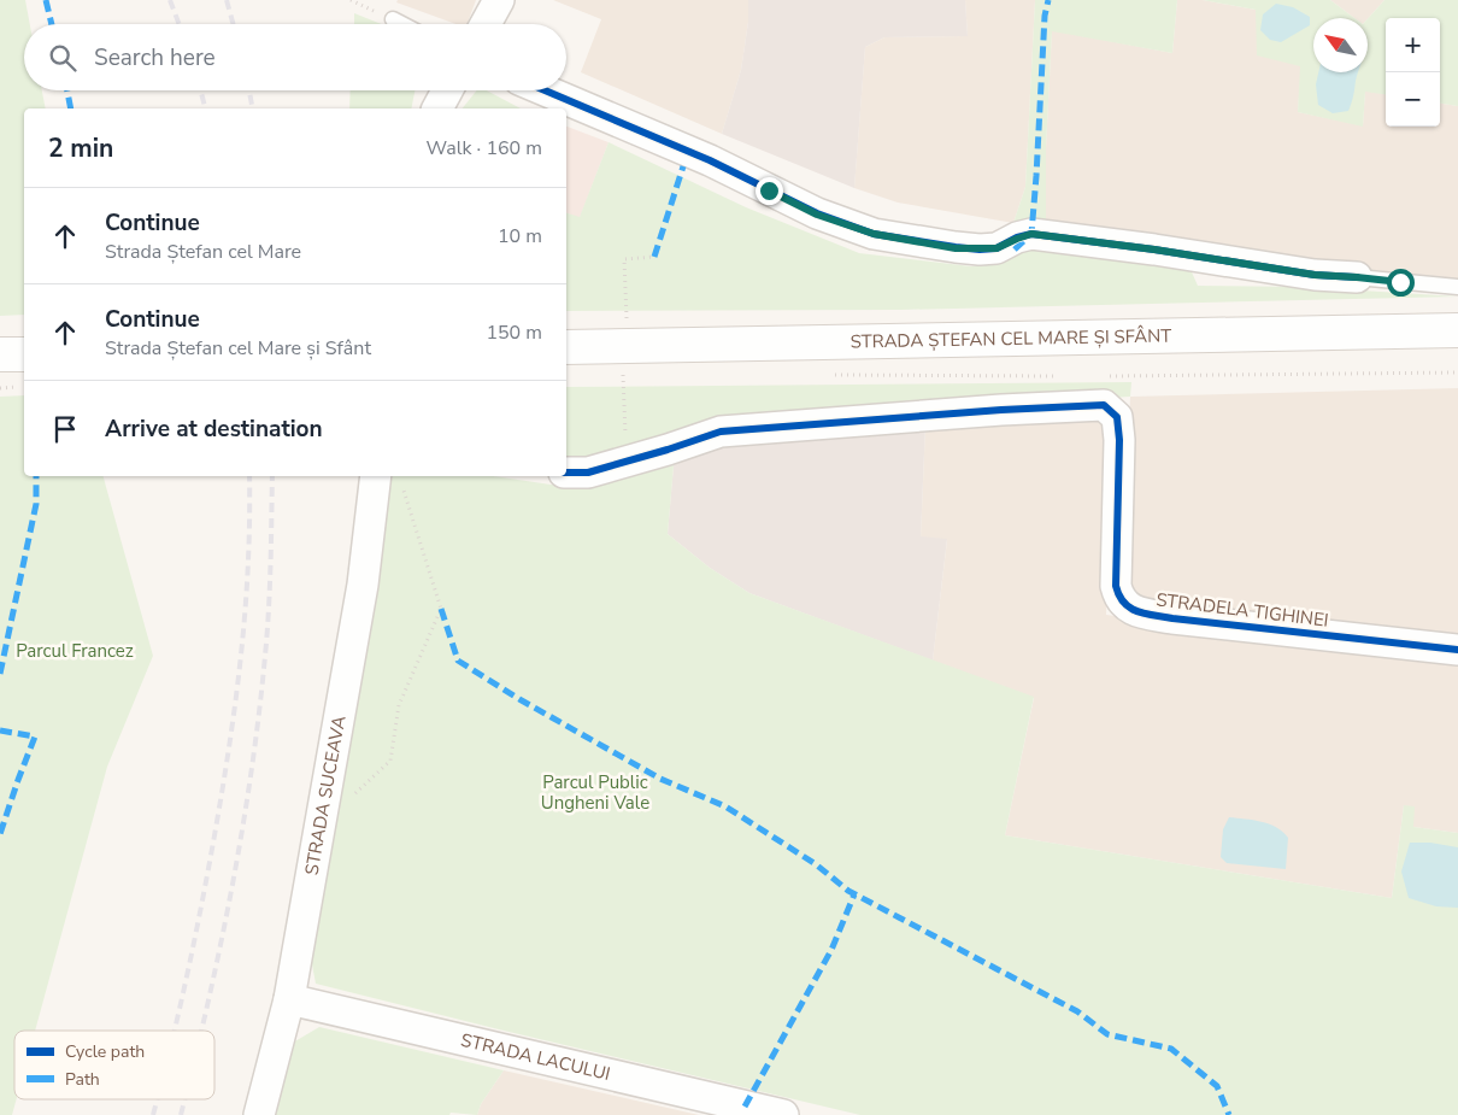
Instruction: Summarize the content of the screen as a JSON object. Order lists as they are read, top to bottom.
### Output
{
  "streets": {
    "main road": ["STRADA ȘTEFAN CEL MARE ȘI SFÂNT"],
    "street": ["STRADELA TIGHINEI", "STRADA SUCEAVA", "STRADA LACULUI"]
  },
  "crossings": [
    ["STRADA SUCEAVA", "STRADA LACULUI"]
  ],
  "parks": ["Parcul Francez", "Parcul Public Ungheni Vale"],
  "legend": ["Cycle path", "Path"],
  "north": "top left",
  "page": {
    "map_buttons": ["+", "−"],
    "search": "Search here",
    "heading": ["2 min", "Walk · 160 m"],
    "list": [
      ["Continue", "Strada Ștefan cel Mare", "10 m"],
      ["Continue", "Strada Ștefan cel Mare și Sfânt", "150 m"],
      "Arrive at destination"
    ]
  }
}
